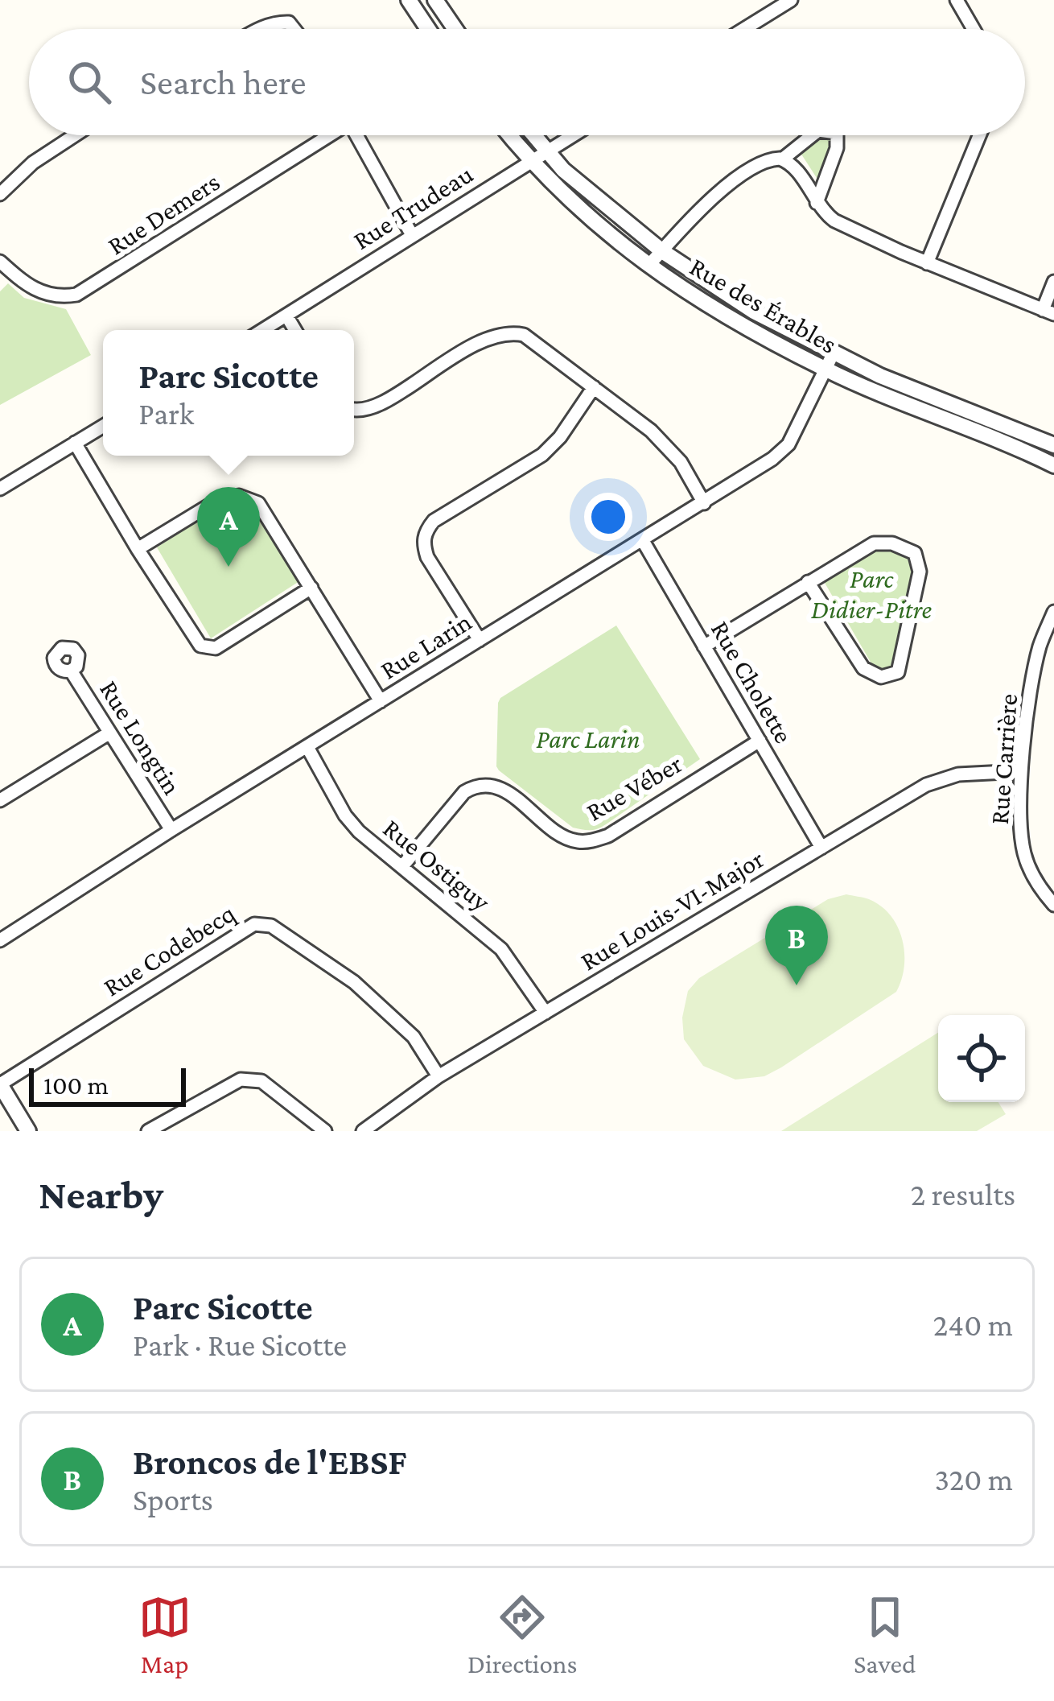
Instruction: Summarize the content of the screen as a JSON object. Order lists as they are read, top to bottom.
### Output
{
  "streets": {
    "street": [
      "Rue Trudeau",
      "Rue Demers",
      "Rue des Érables",
      "Rue Larin",
      "Rue Cholette",
      "Rue Longtin",
      "Rue Carrière",
      "Rue Véber",
      "Rue Ostiguy",
      "Rue Louis-VI-Major",
      "Rue Codebecq"
    ]
  },
  "crossings": [
    ["Rue Trudeau", "Rue des Érables"],
    ["Rue des Érables", "Rue Larin"],
    ["Rue Larin", "Rue Cholette"],
    ["Rue Larin", "Rue Longtin"],
    ["Rue Larin", "Rue Ostiguy"],
    ["Rue Cholette", "Rue Véber"],
    ["Rue Cholette", "Rue Louis-VI-Major"],
    ["Rue Carrière", "Rue Louis-VI-Major"],
    ["Rue Véber", "Rue Ostiguy"],
    ["Rue Ostiguy", "Rue Louis-VI-Major"],
    ["Rue Louis-VI-Major", "Rue Codebecq"]
  ],
  "parks": ["Parc Didier-Pitre", "Parc Larin"],
  "scale_bar": "100 m",
  "page": {
    "search": "Search here",
    "popup": ["Parc Sicotte", "Park"],
    "pins": ["A", "B"],
    "scale": "100 m",
    "heading": ["Nearby", "2 results"],
    "list": [
      {
        "mark": "A",
        "name": "Parc Sicotte",
        "note": "Park · Rue Sicotte",
        "value": "240 m"
      },
      {
        "mark": "B",
        "name": "Broncos de l'EBSF",
        "note": "Sports",
        "value": "320 m"
      }
    ],
    "nav": ["Map", "Directions", "Saved"]
  }
}
